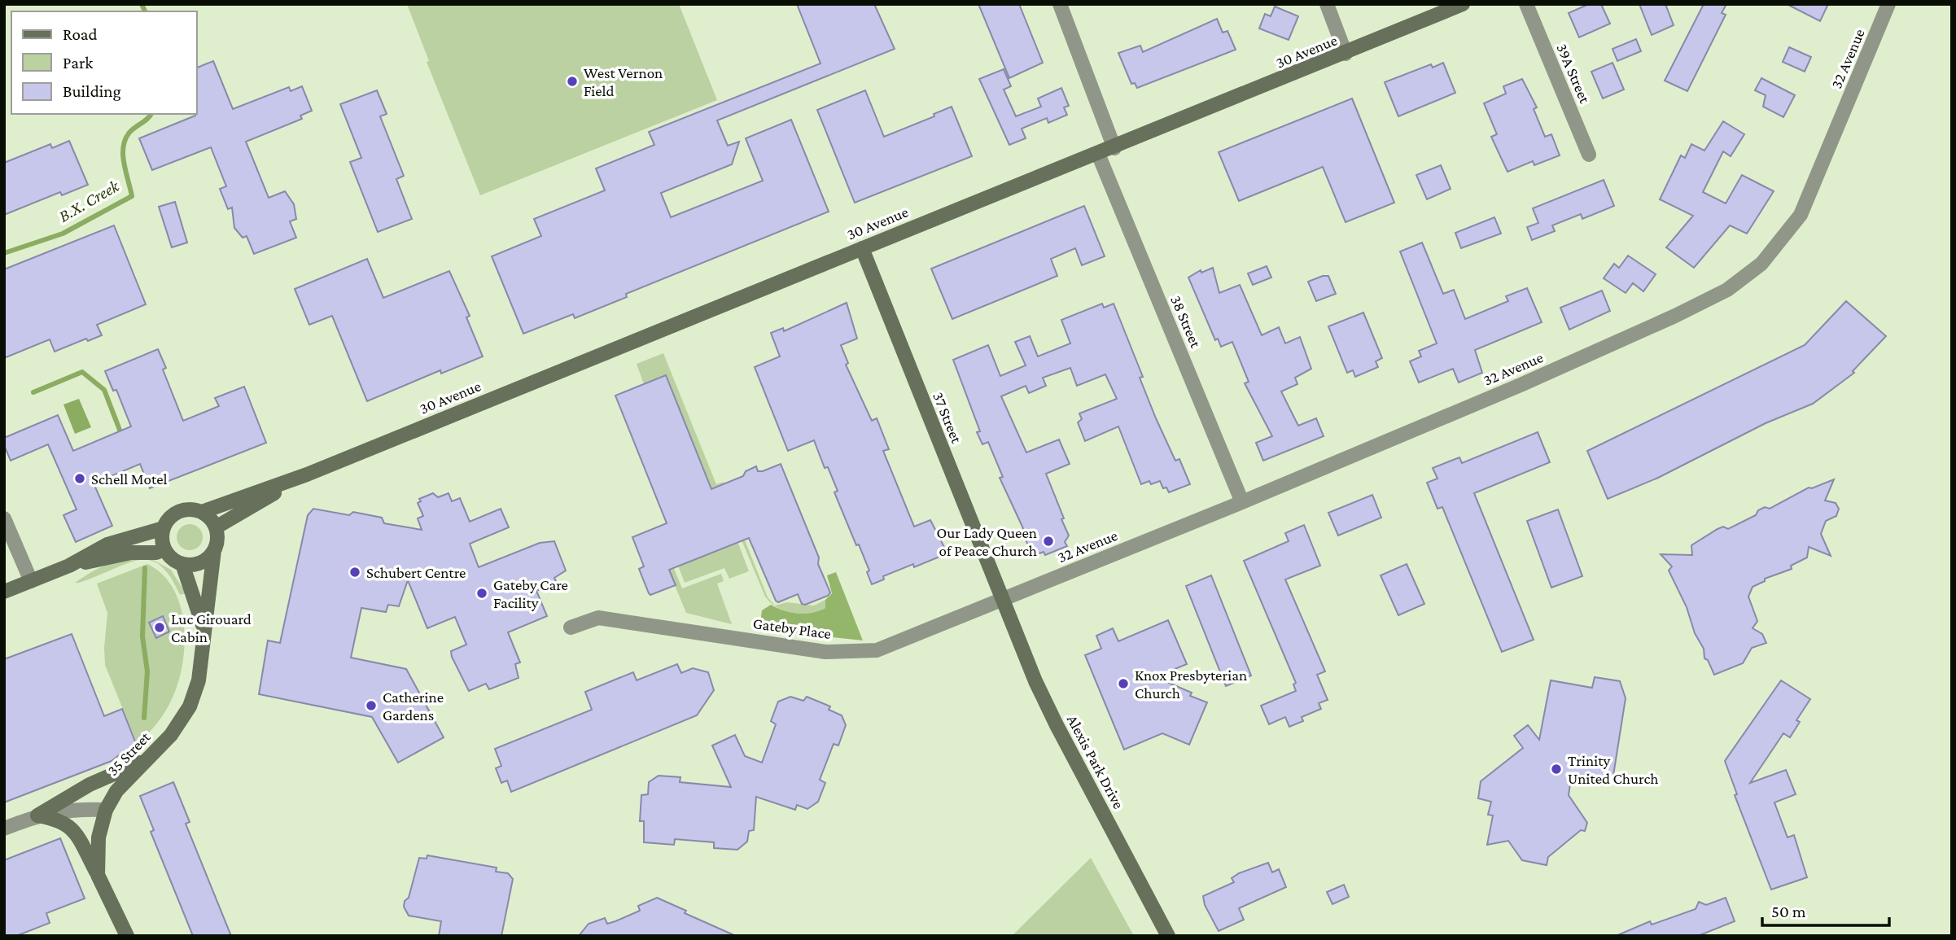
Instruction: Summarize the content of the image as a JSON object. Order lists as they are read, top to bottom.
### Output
{
  "streets": {
    "street": [
      "30 Avenue",
      "32 Avenue",
      "39A Street",
      "38 Street",
      "37 Street",
      "Gateby Place",
      "35 Street",
      "Alexis Park Drive"
    ]
  },
  "crossings": [
    ["30 Avenue", "38 Street"],
    ["30 Avenue", "37 Street"],
    ["30 Avenue", "35 Street"],
    ["32 Avenue", "38 Street"],
    ["32 Avenue", "37 Street"],
    ["32 Avenue", "Gateby Place"],
    ["32 Avenue", "Alexis Park Drive"],
    ["37 Street", "Gateby Place"],
    ["37 Street", "Alexis Park Drive"],
    ["Gateby Place", "Alexis Park Drive"]
  ],
  "water": ["B.X. Creek"],
  "places": [
    "West Vernon Field",
    "Schell Motel",
    "Our Lady Queen of Peace Church",
    "Schubert Centre",
    "Gateby Care Facility",
    "Luc Girouard Cabin",
    "Knox Presbyterian Church",
    "Catherine Gardens",
    "Trinity United Church"
  ],
  "legend": ["Road", "Park", "Building"],
  "scale_bar": "50 m"
}
